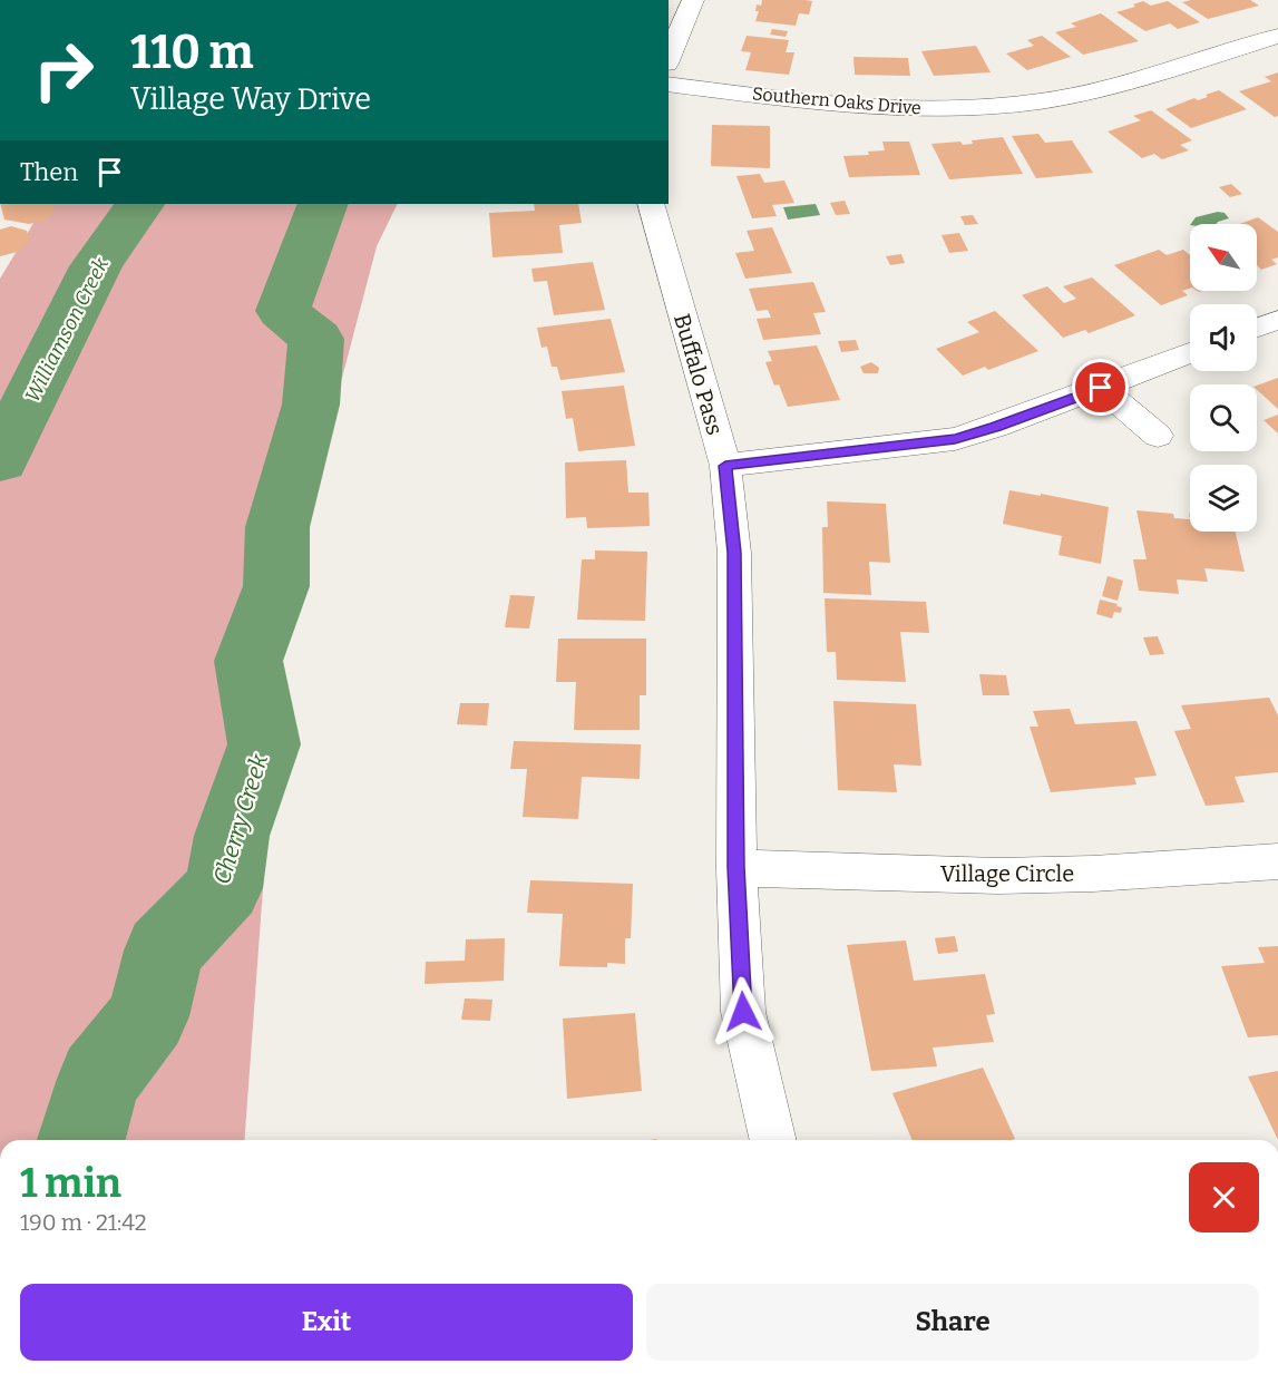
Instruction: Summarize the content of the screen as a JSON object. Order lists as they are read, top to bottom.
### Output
{
  "streets": {
    "street": ["Southern Oaks Drive", "Buffalo Pass", "Village Circle"]
  },
  "crossings": [
    ["Buffalo Pass", "Village Circle"]
  ],
  "water": ["Williamson Creek", "Cherry Creek"],
  "north": "top left",
  "page": {
    "turn": ["110 m", "Village Way Drive"],
    "then": "Then",
    "heading": ["1 min", "190 m · 21:42"],
    "buttons": ["Exit", "Share"]
  }
}
